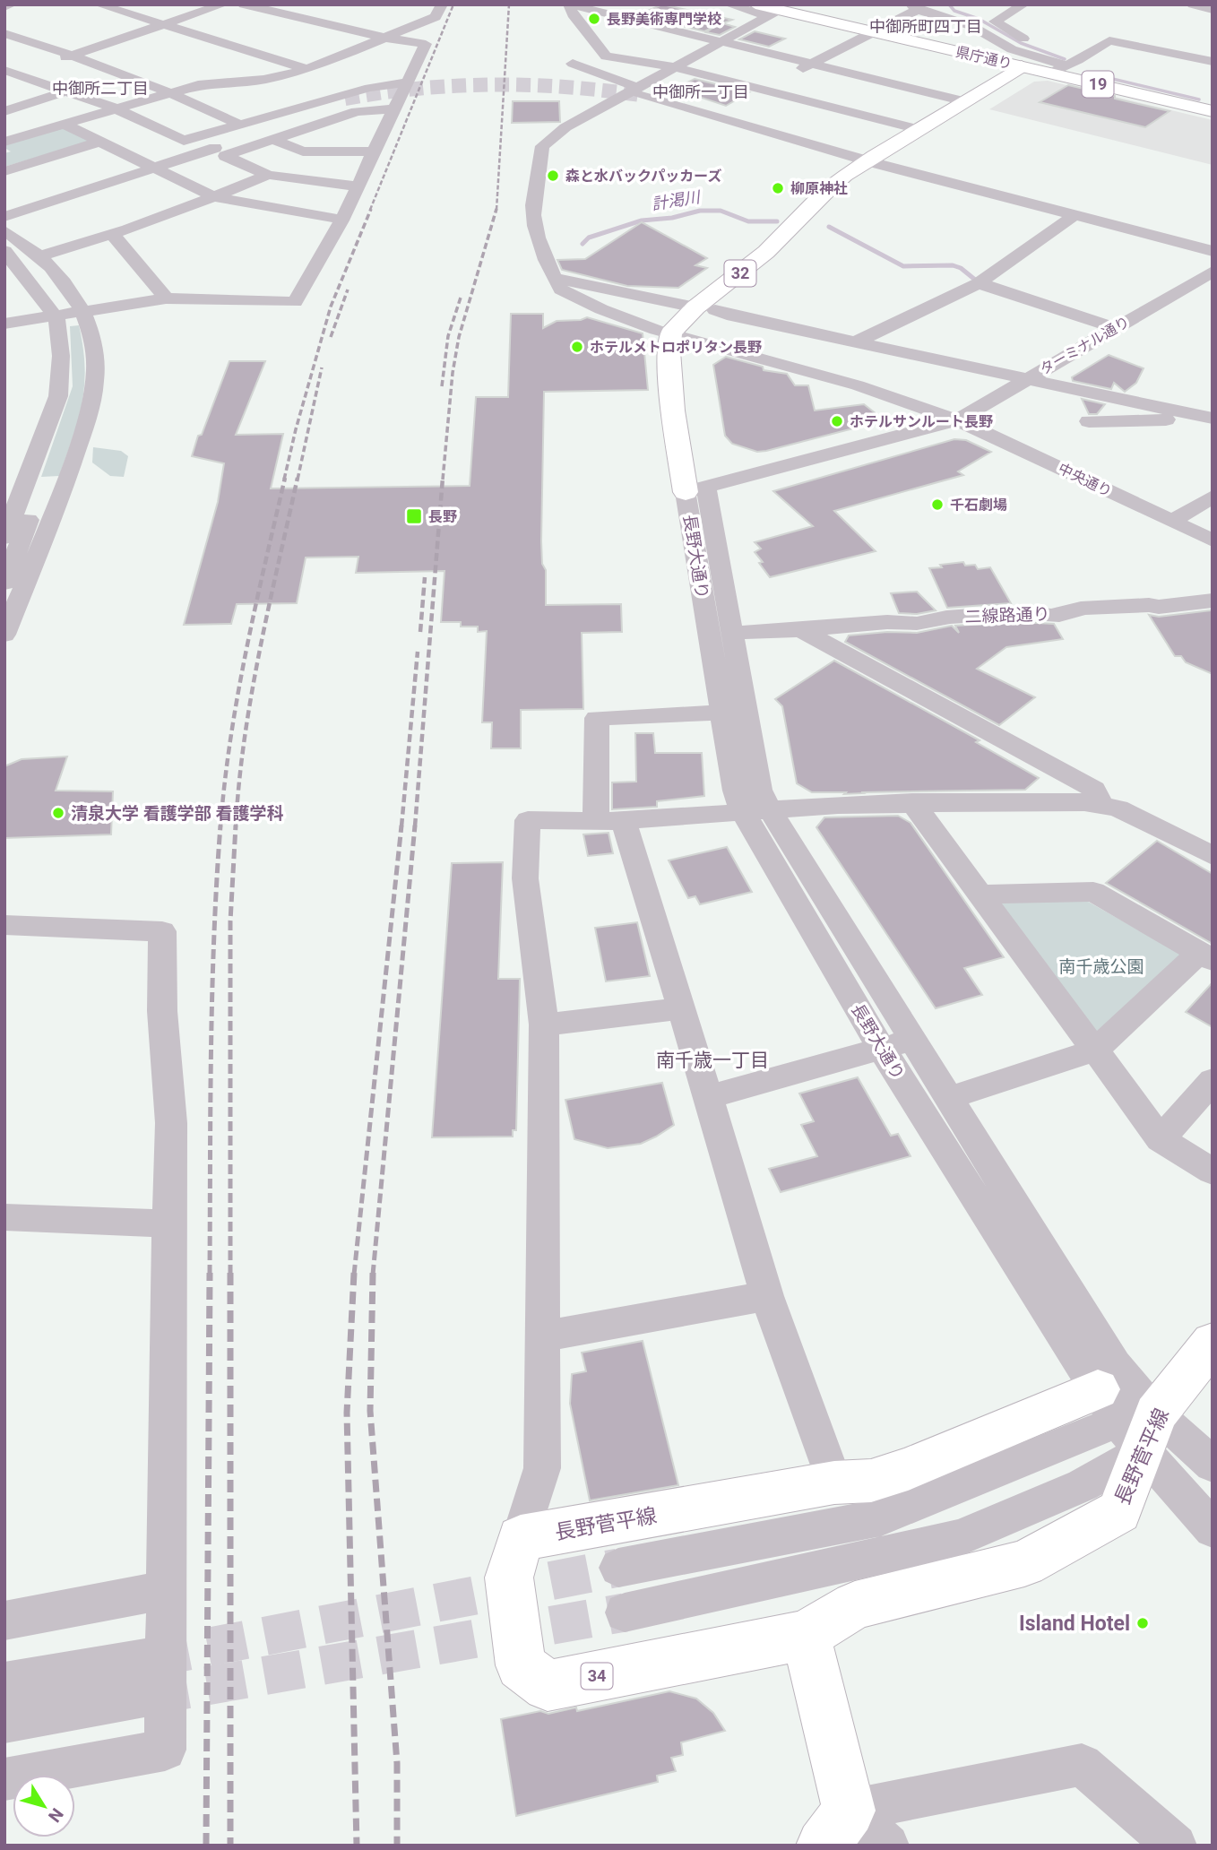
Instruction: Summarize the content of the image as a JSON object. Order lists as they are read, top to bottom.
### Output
{
  "streets": {
    "main road": [
      "県庁通り",
      "19",
      "32",
      "長野菅平線",
      "34"
    ],
    "street": [
      "ターミナル通り",
      "中央通り",
      "長野大通り",
      "二線路通り"
    ]
  },
  "crossings": [
    ["県庁通り", "32"],
    ["32", "中央通り"],
    ["ターミナル通り", "中央通り"],
    ["ターミナル通り", "長野大通り"],
    ["長野大通り", "二線路通り"],
    ["長野大通り", "長野菅平線"]
  ],
  "districts": [
    "中御所町四丁目",
    "中御所二丁目",
    "中御所一丁目",
    "南千歳一丁目"
  ],
  "water": ["計渇川"],
  "parks": ["南千歳公園"],
  "places": {
    "other": [
      "長野美術専門学校",
      "森と水バックパッカーズ",
      "柳原神社",
      "ホテルメトロポリタン長野",
      "ホテルサンルート長野",
      "千石劇場",
      "清泉大学 看護学部 看護学科",
      "Island Hotel"
    ],
    "transit": ["長野"]
  },
  "north": "bottom right"
}
